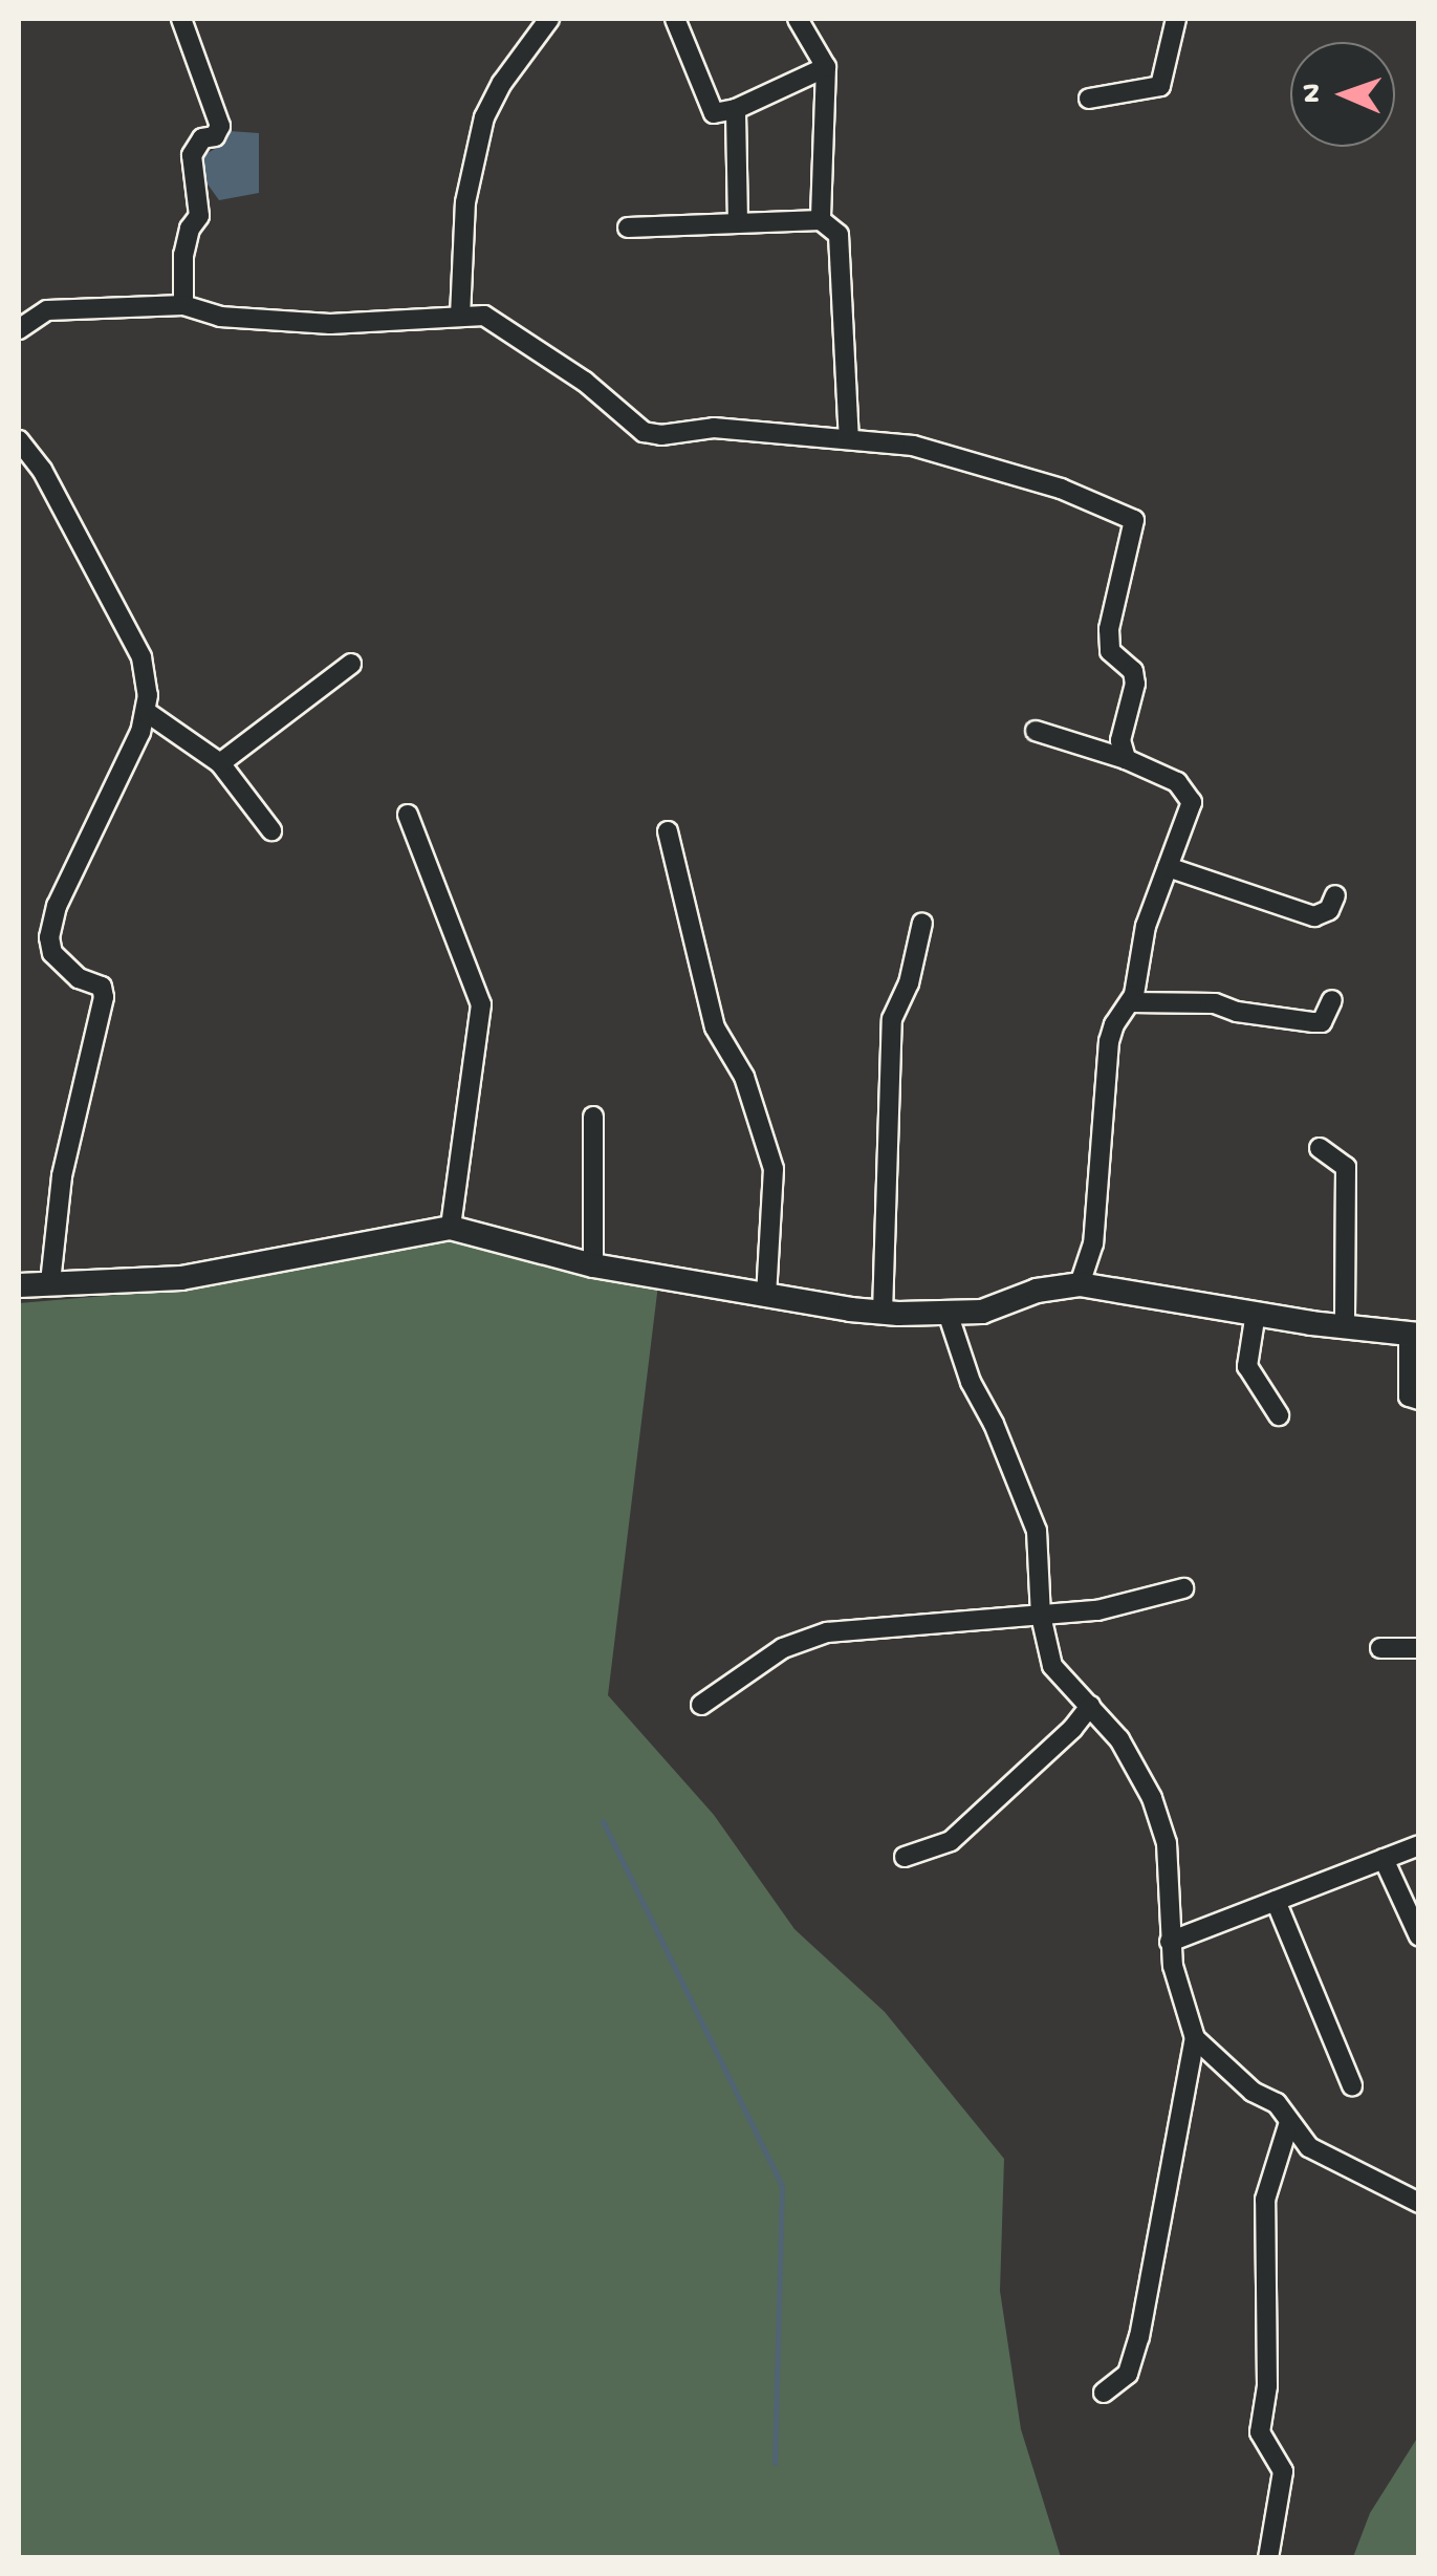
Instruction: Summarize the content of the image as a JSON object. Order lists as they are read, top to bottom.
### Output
{
  "north": "left"
}
